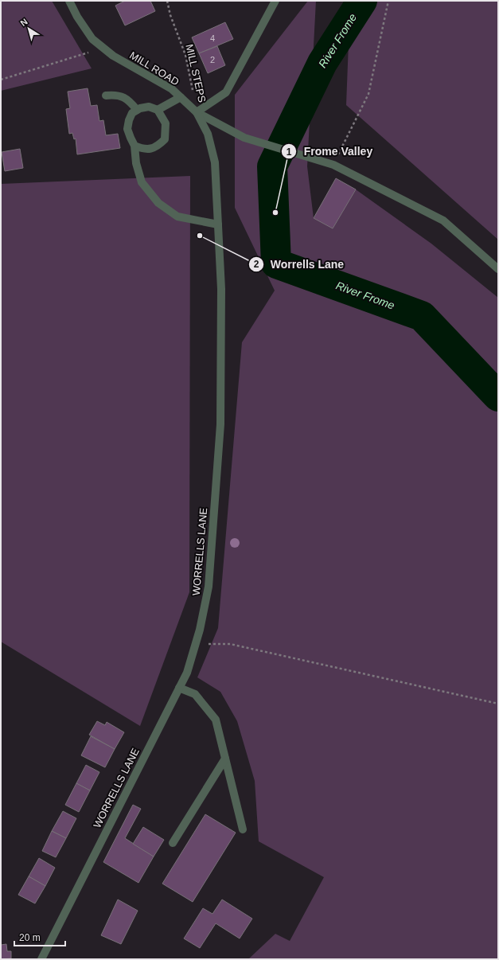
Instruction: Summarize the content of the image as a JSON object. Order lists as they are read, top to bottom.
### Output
{
  "streets": {
    "street": ["MILL ROAD", "WORRELLS LANE"],
    "path": ["MILL STEPS"]
  },
  "crossings": [
    ["MILL ROAD", "MILL STEPS"],
    ["MILL ROAD", "WORRELLS LANE"],
    ["MILL STEPS", "WORRELLS LANE"]
  ],
  "water": ["River Frome"],
  "places": ["Frome Valley", "Worrells Lane"],
  "house_numbers": ["4", "2"],
  "scale_bar": "20 m",
  "north": "top left"
}
